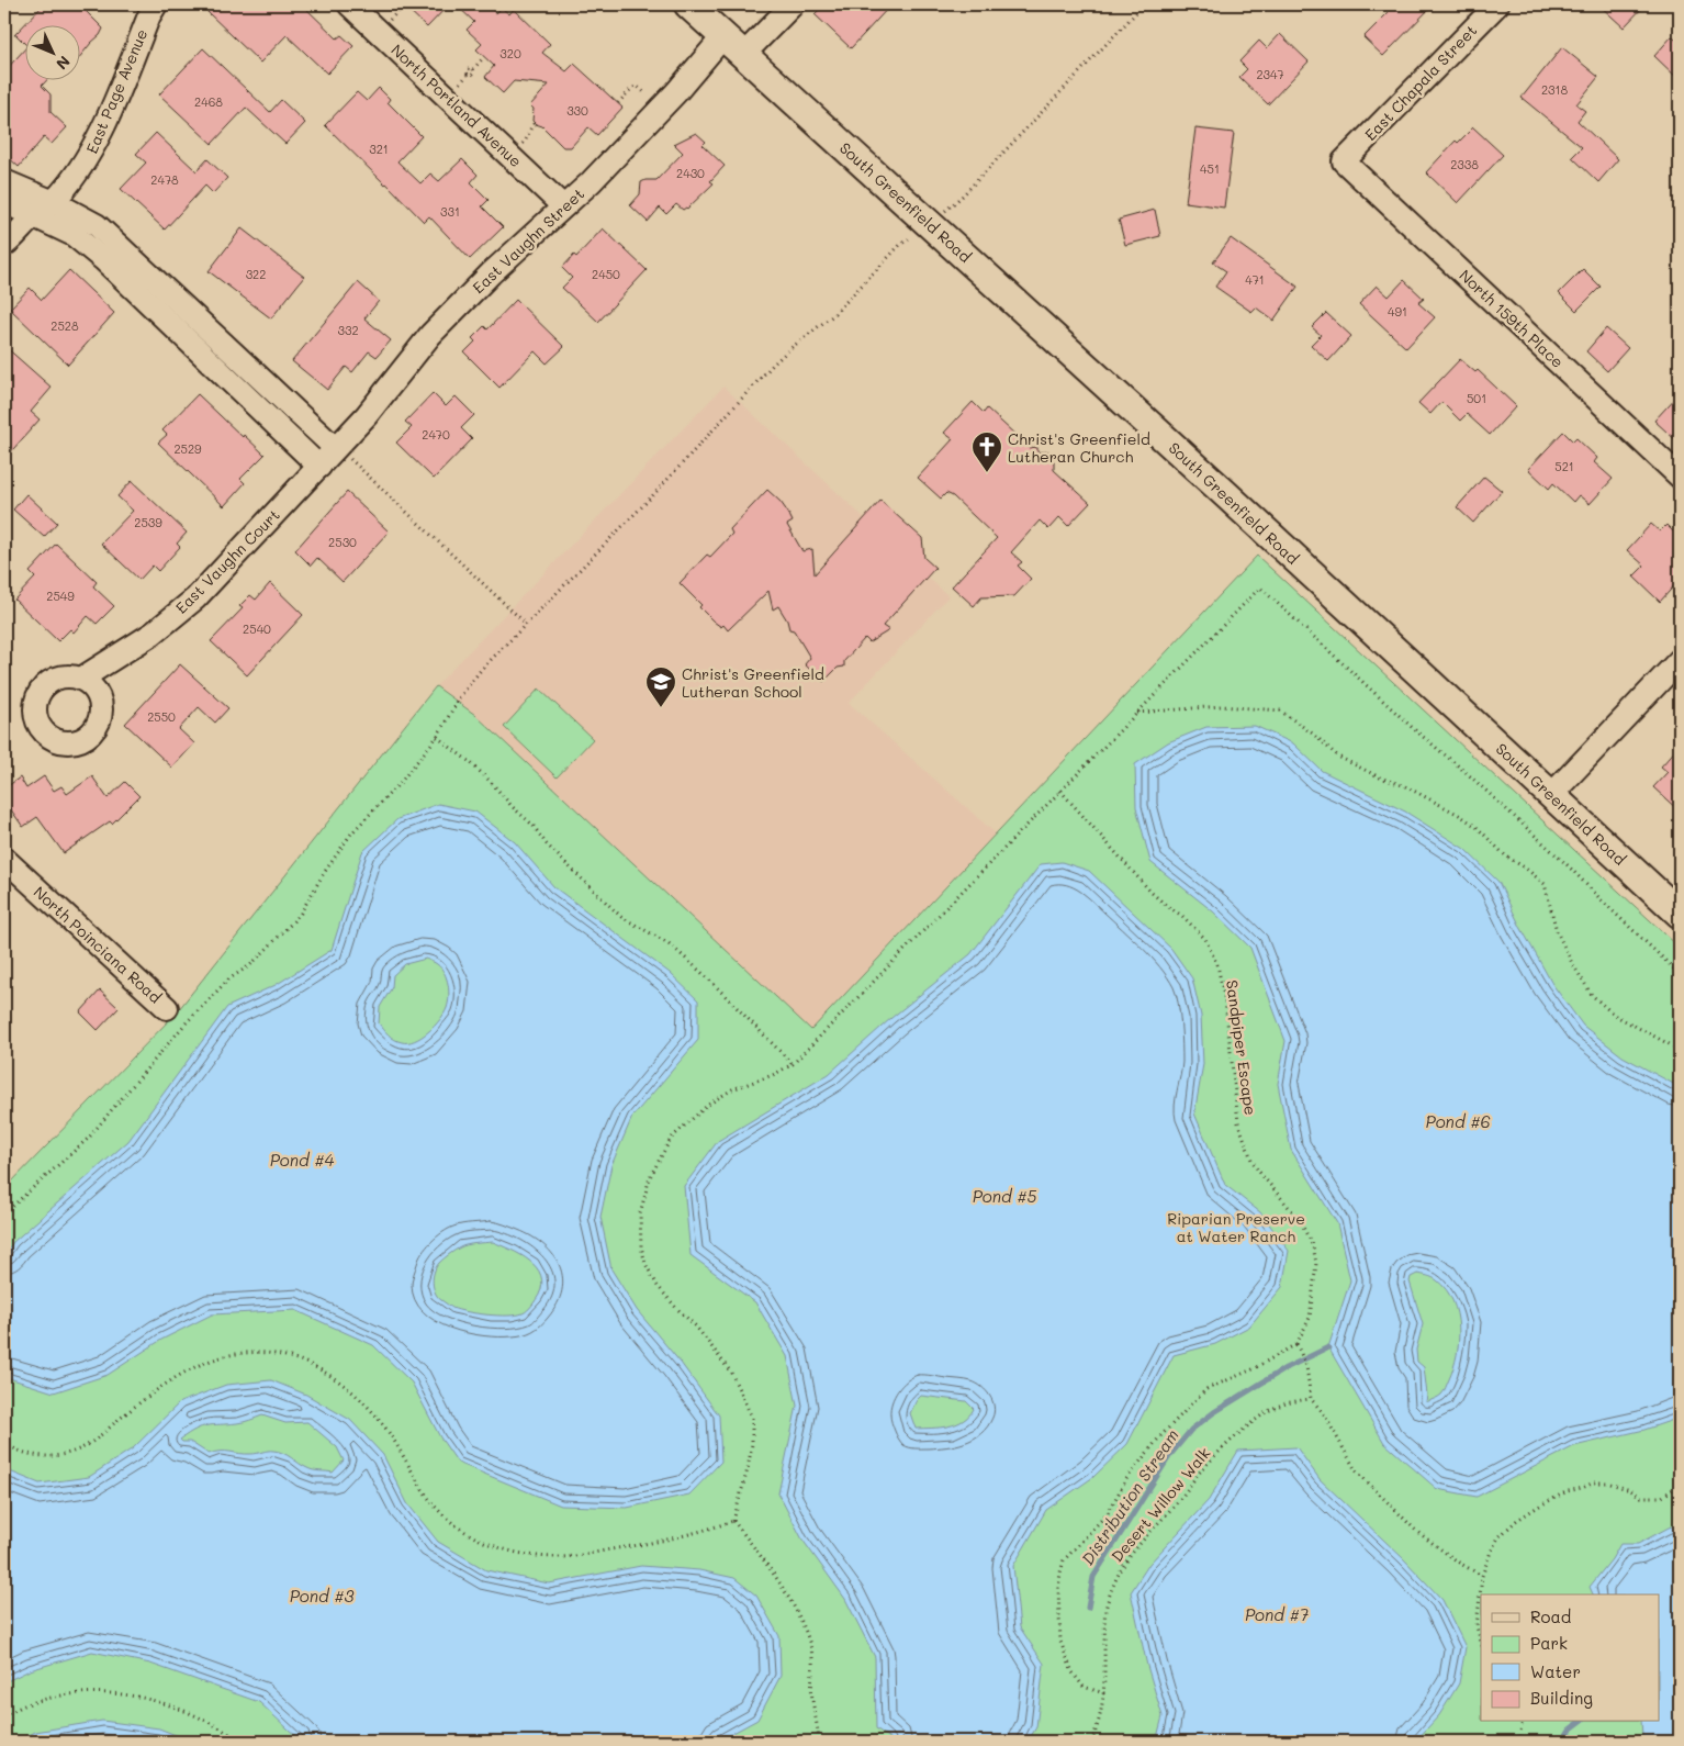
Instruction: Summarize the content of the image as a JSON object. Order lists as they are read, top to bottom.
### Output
{
  "streets": {
    "main road": ["South Greenfield Road"],
    "street": [
      "East Chapala Street",
      "East Page Avenue",
      "North Portland Avenue",
      "East Vaughn Street",
      "North 159th Place",
      "East Vaughn Court",
      "North Poinciana Road"
    ],
    "path": ["Sandpiper Escape", "Desert Willow Walk"]
  },
  "crossings": [
    ["East Chapala Street", "North 159th Place"],
    ["North Portland Avenue", "East Vaughn Street"],
    ["South Greenfield Road", "East Vaughn Street"],
    ["East Vaughn Street", "East Vaughn Court"]
  ],
  "water": [
    "Pond #6",
    "Pond #4",
    "Pond #5",
    "Distribution Stream",
    "Pond #3",
    "Pond #7"
  ],
  "parks": ["Riparian Preserve at Water Ranch"],
  "places": {
    "church": ["Christ's Greenfield Lutheran Church"],
    "school or university": ["Christ's Greenfield Lutheran School"]
  },
  "house_numbers": [
    "320",
    "2347",
    "2318",
    "2468",
    "330",
    "321",
    "2338",
    "451",
    "2430",
    "2478",
    "331",
    "322",
    "2450",
    "471",
    "491",
    "2528",
    "332",
    "501",
    "2470",
    "2529",
    "521",
    "2539",
    "2530",
    "2549",
    "2540",
    "2550"
  ],
  "legend": [
    "Road",
    "Park",
    "Water",
    "Building"
  ],
  "north": "bottom right"
}
